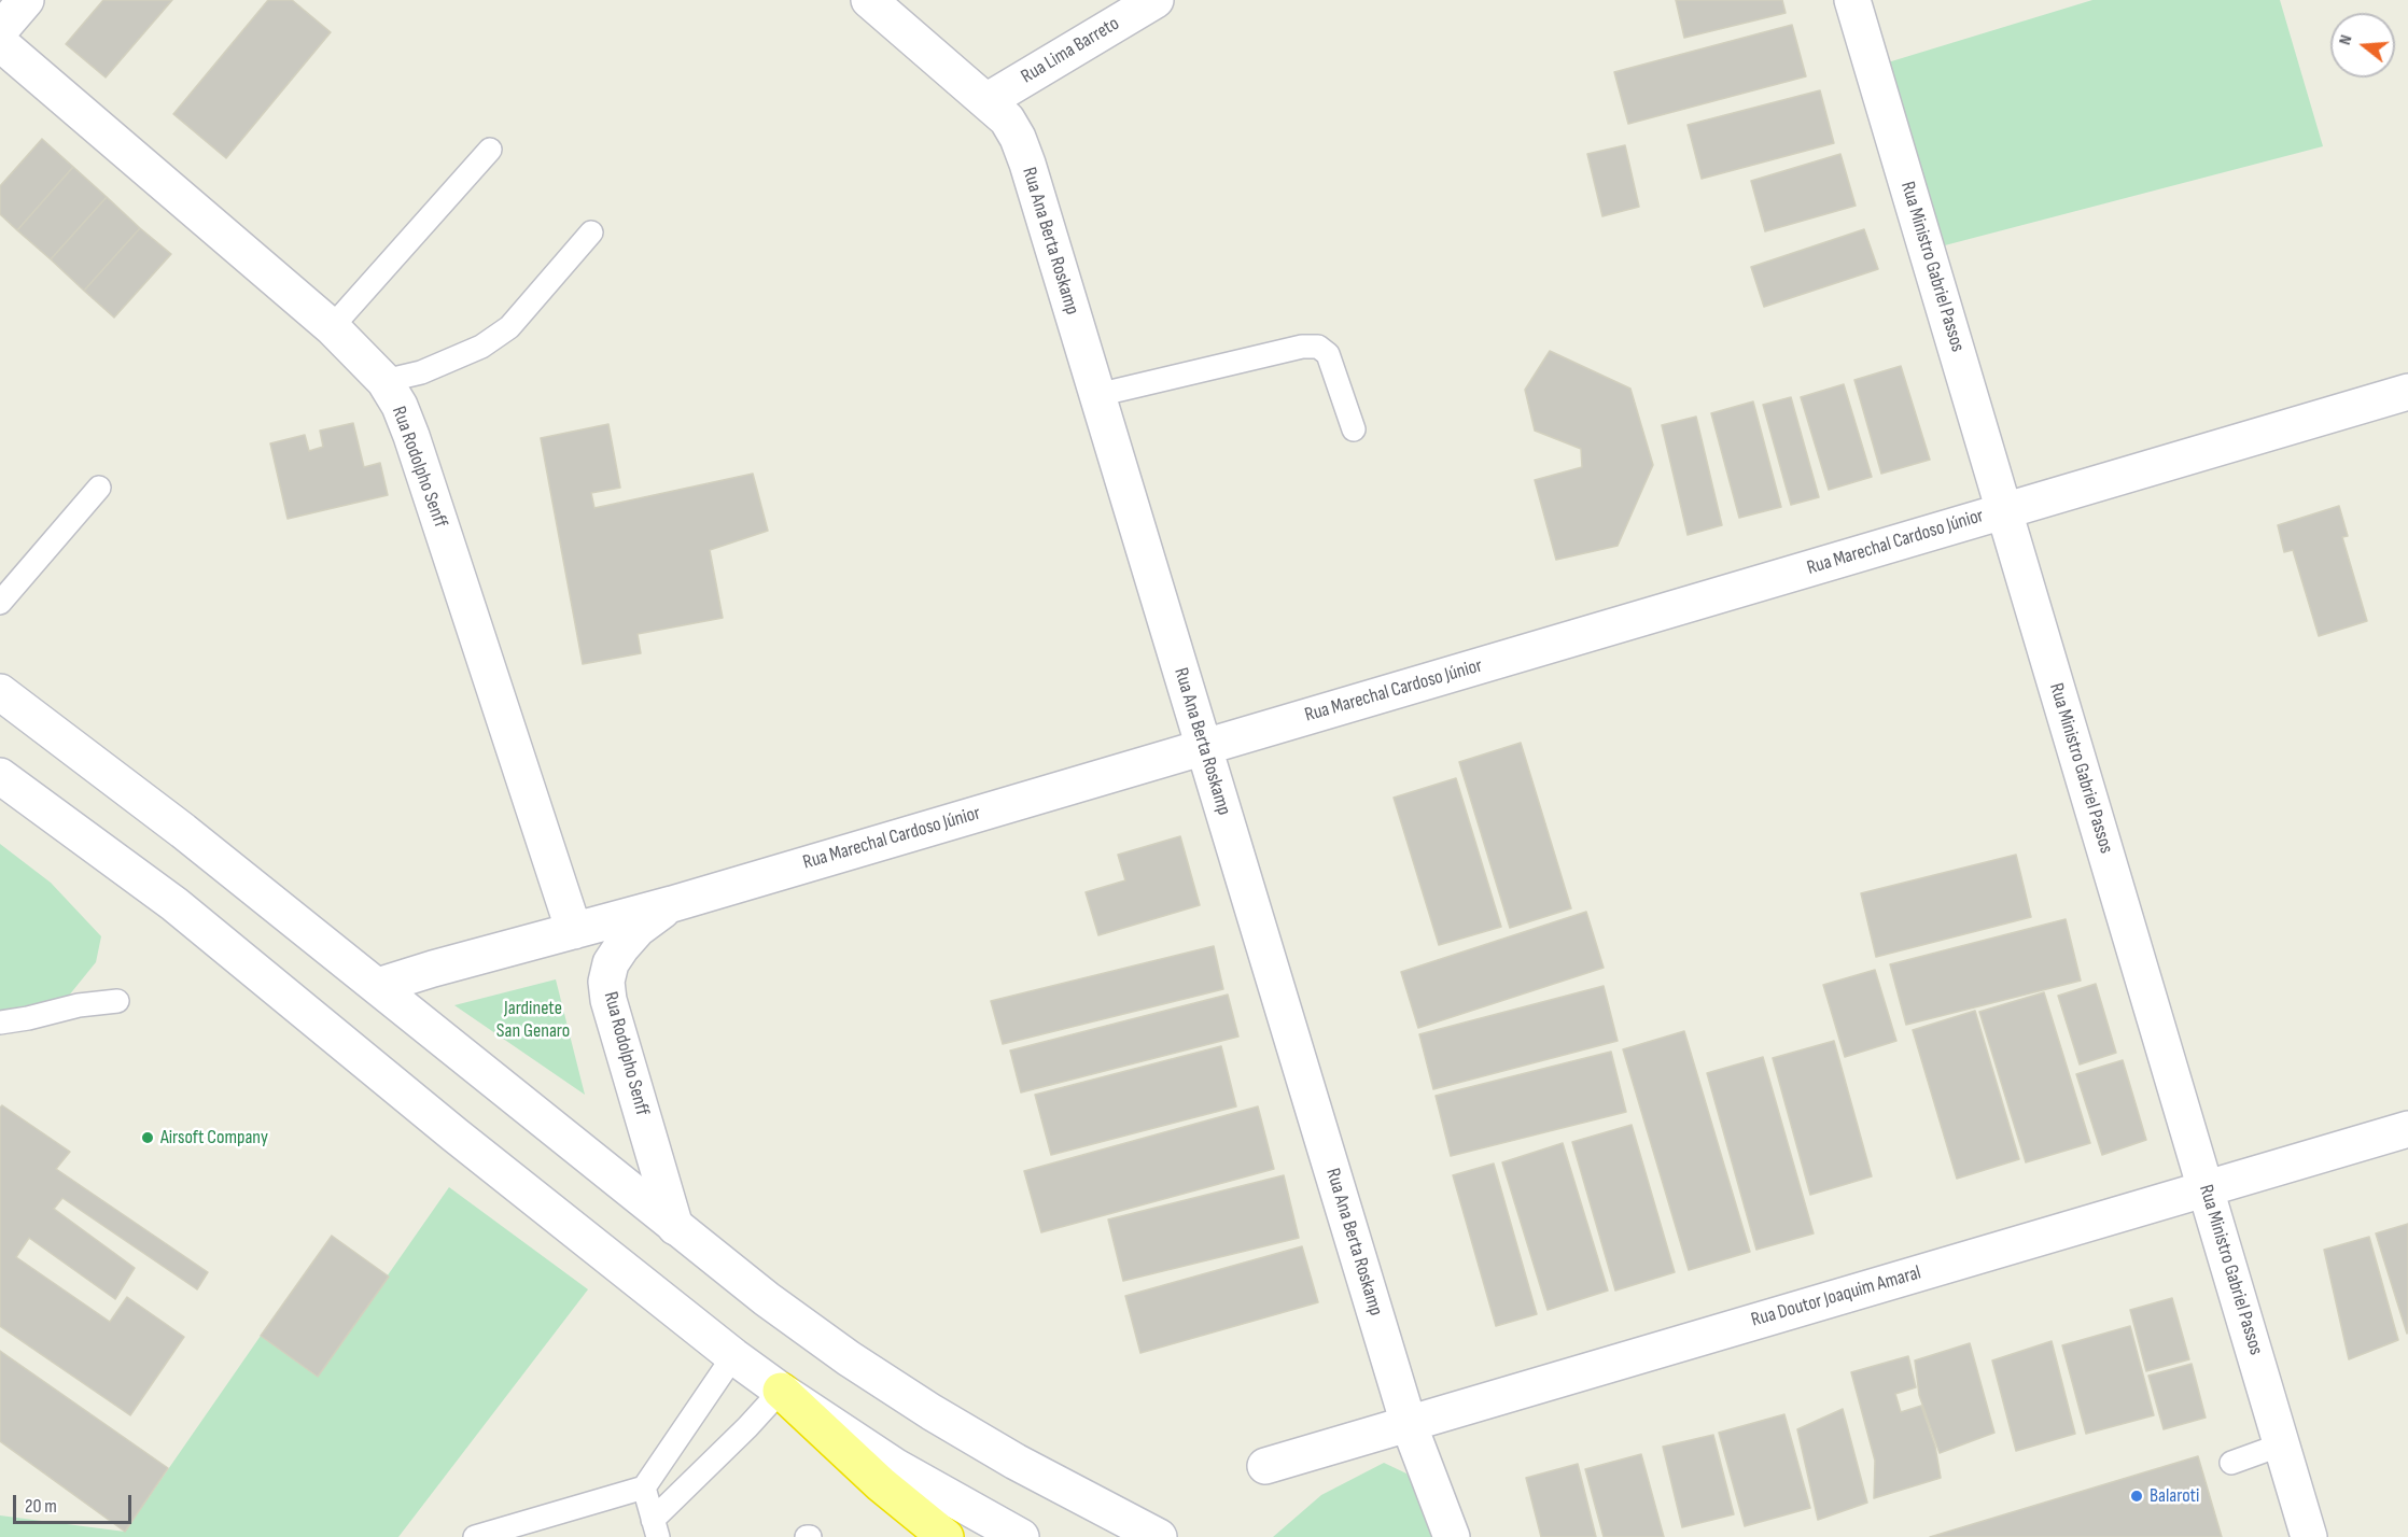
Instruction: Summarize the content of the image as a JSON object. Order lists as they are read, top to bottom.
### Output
{
  "streets": {
    "street": [
      "Rua Lima Barreto",
      "Rua Ana Berta Roskamp",
      "Rua Ministro Gabriel Passos",
      "Rua Rodolpho Senff",
      "Rua Marechal Cardoso Júnior",
      "Rua Doutor Joaquim Amaral"
    ]
  },
  "crossings": [
    ["Rua Lima Barreto", "Rua Ana Berta Roskamp"],
    ["Rua Ana Berta Roskamp", "Rua Marechal Cardoso Júnior"],
    ["Rua Ana Berta Roskamp", "Rua Doutor Joaquim Amaral"],
    ["Rua Ministro Gabriel Passos", "Rua Marechal Cardoso Júnior"],
    ["Rua Ministro Gabriel Passos", "Rua Doutor Joaquim Amaral"],
    ["Rua Rodolpho Senff", "Rua Marechal Cardoso Júnior"]
  ],
  "parks": ["Jardinete San Genaro"],
  "places": ["Airsoft Company", "Balaroti"],
  "scale_bar": "20 m",
  "north": "left"
}
